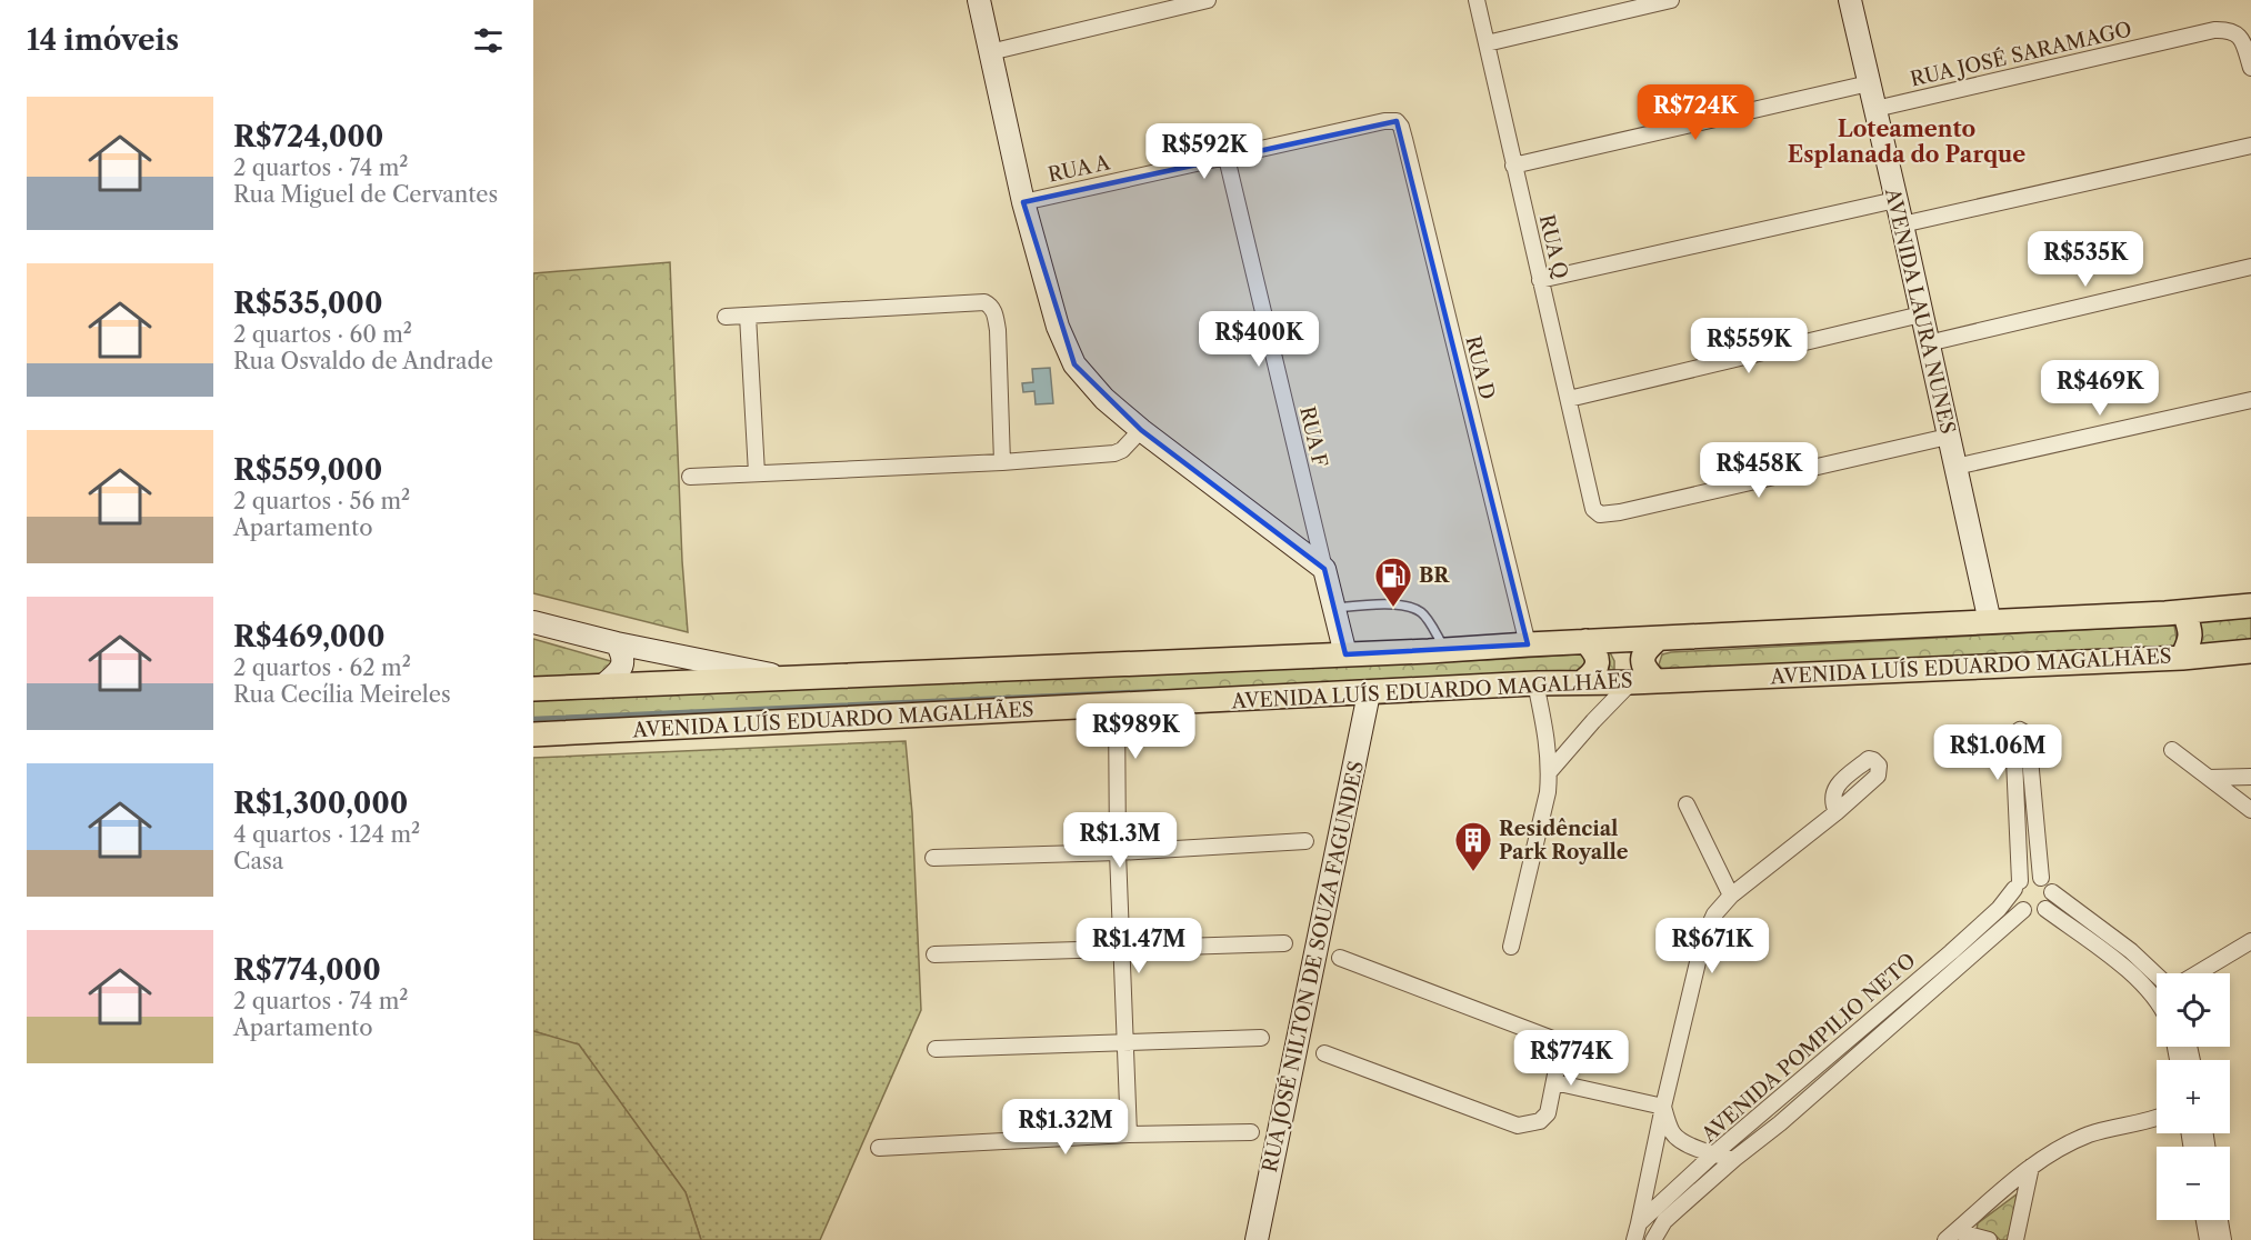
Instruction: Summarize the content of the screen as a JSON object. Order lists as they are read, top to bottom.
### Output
{
  "streets": {
    "main road": ["AVENIDA LUÍS EDUARDO MAGALHÃES"],
    "street": [
      "RUA JOSÉ SARAMAGO",
      "RUA A",
      "RUA Q",
      "AVENIDA LAURA NUNES",
      "RUA D",
      "RUA F",
      "RUA JOSÉ NILTON DE SOUZA FAGUNDES",
      "AVENIDA POMPILIO NETO"
    ]
  },
  "crossings": [
    ["RUA JOSÉ SARAMAGO", "AVENIDA LAURA NUNES"],
    ["RUA A", "RUA D"],
    ["RUA A", "RUA F"],
    ["RUA Q", "AVENIDA LAURA NUNES"],
    ["AVENIDA LAURA NUNES", "AVENIDA LUÍS EDUARDO MAGALHÃES"],
    ["RUA D", "AVENIDA LUÍS EDUARDO MAGALHÃES"],
    ["AVENIDA LUÍS EDUARDO MAGALHÃES", "RUA JOSÉ NILTON DE SOUZA FAGUNDES"]
  ],
  "districts": ["Loteamento Esplanada do Parque"],
  "places": {
    "fuel station": ["BR"],
    "building": ["Residêncial Park Royalle"]
  },
  "page": {
    "heading": "14 imóveis",
    "list": [
      {
        "name": "R$724,000",
        "note": "2 quartos · 74 m² · Rua Miguel de Cervantes"
      },
      {
        "name": "R$535,000",
        "note": "2 quartos · 60 m² · Rua Osvaldo de Andrade"
      },
      {
        "name": "R$559,000",
        "note": "2 quartos · 56 m² · Apartamento"
      },
      {
        "name": "R$469,000",
        "note": "2 quartos · 62 m² · Rua Cecília Meireles"
      },
      {
        "name": "R$1,300,000",
        "note": "4 quartos · 124 m² · Casa"
      },
      {
        "name": "R$774,000",
        "note": "2 quartos · 74 m² · Apartamento"
      }
    ],
    "price": [
      "R$724K",
      "R$592K",
      "R$535K",
      "R$400K",
      "R$559K",
      "R$469K",
      "R$458K",
      "R$989K",
      "R$1.06M",
      "R$1.3M",
      "R$1.47M",
      "R$671K",
      "R$774K",
      "R$1.32M"
    ],
    "map_buttons": ["+", "−"]
  }
}
